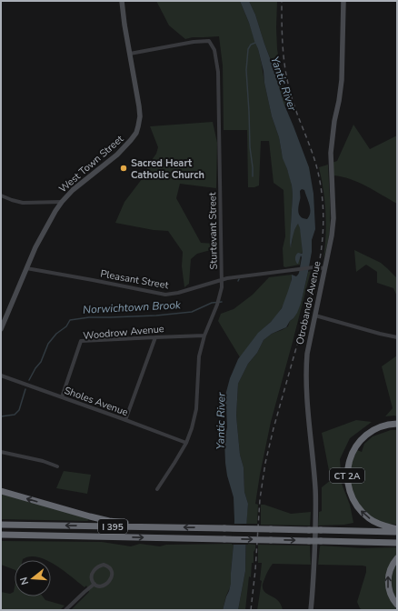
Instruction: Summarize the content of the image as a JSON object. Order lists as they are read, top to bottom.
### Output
{
  "streets": {
    "highway": ["CT 2A", "I 395"],
    "street": [
      "West Town Street",
      "Sturtevant Street",
      "Pleasant Street",
      "Otrobando Avenue",
      "Woodrow Avenue",
      "Sholes Avenue"
    ]
  },
  "crossings": [
    ["West Town Street", "Sturtevant Street"],
    ["West Town Street", "Pleasant Street"],
    ["Sturtevant Street", "Pleasant Street"],
    ["Sturtevant Street", "Woodrow Avenue"],
    ["Sturtevant Street", "Sholes Avenue"],
    ["Pleasant Street", "Otrobando Avenue"],
    ["Woodrow Avenue", "Sholes Avenue"],
    ["CT 2A", "I 395"]
  ],
  "water": ["Yantic River", "Norwichtown Brook"],
  "places": ["Sacred Heart Catholic Church"],
  "north": "left"
}
